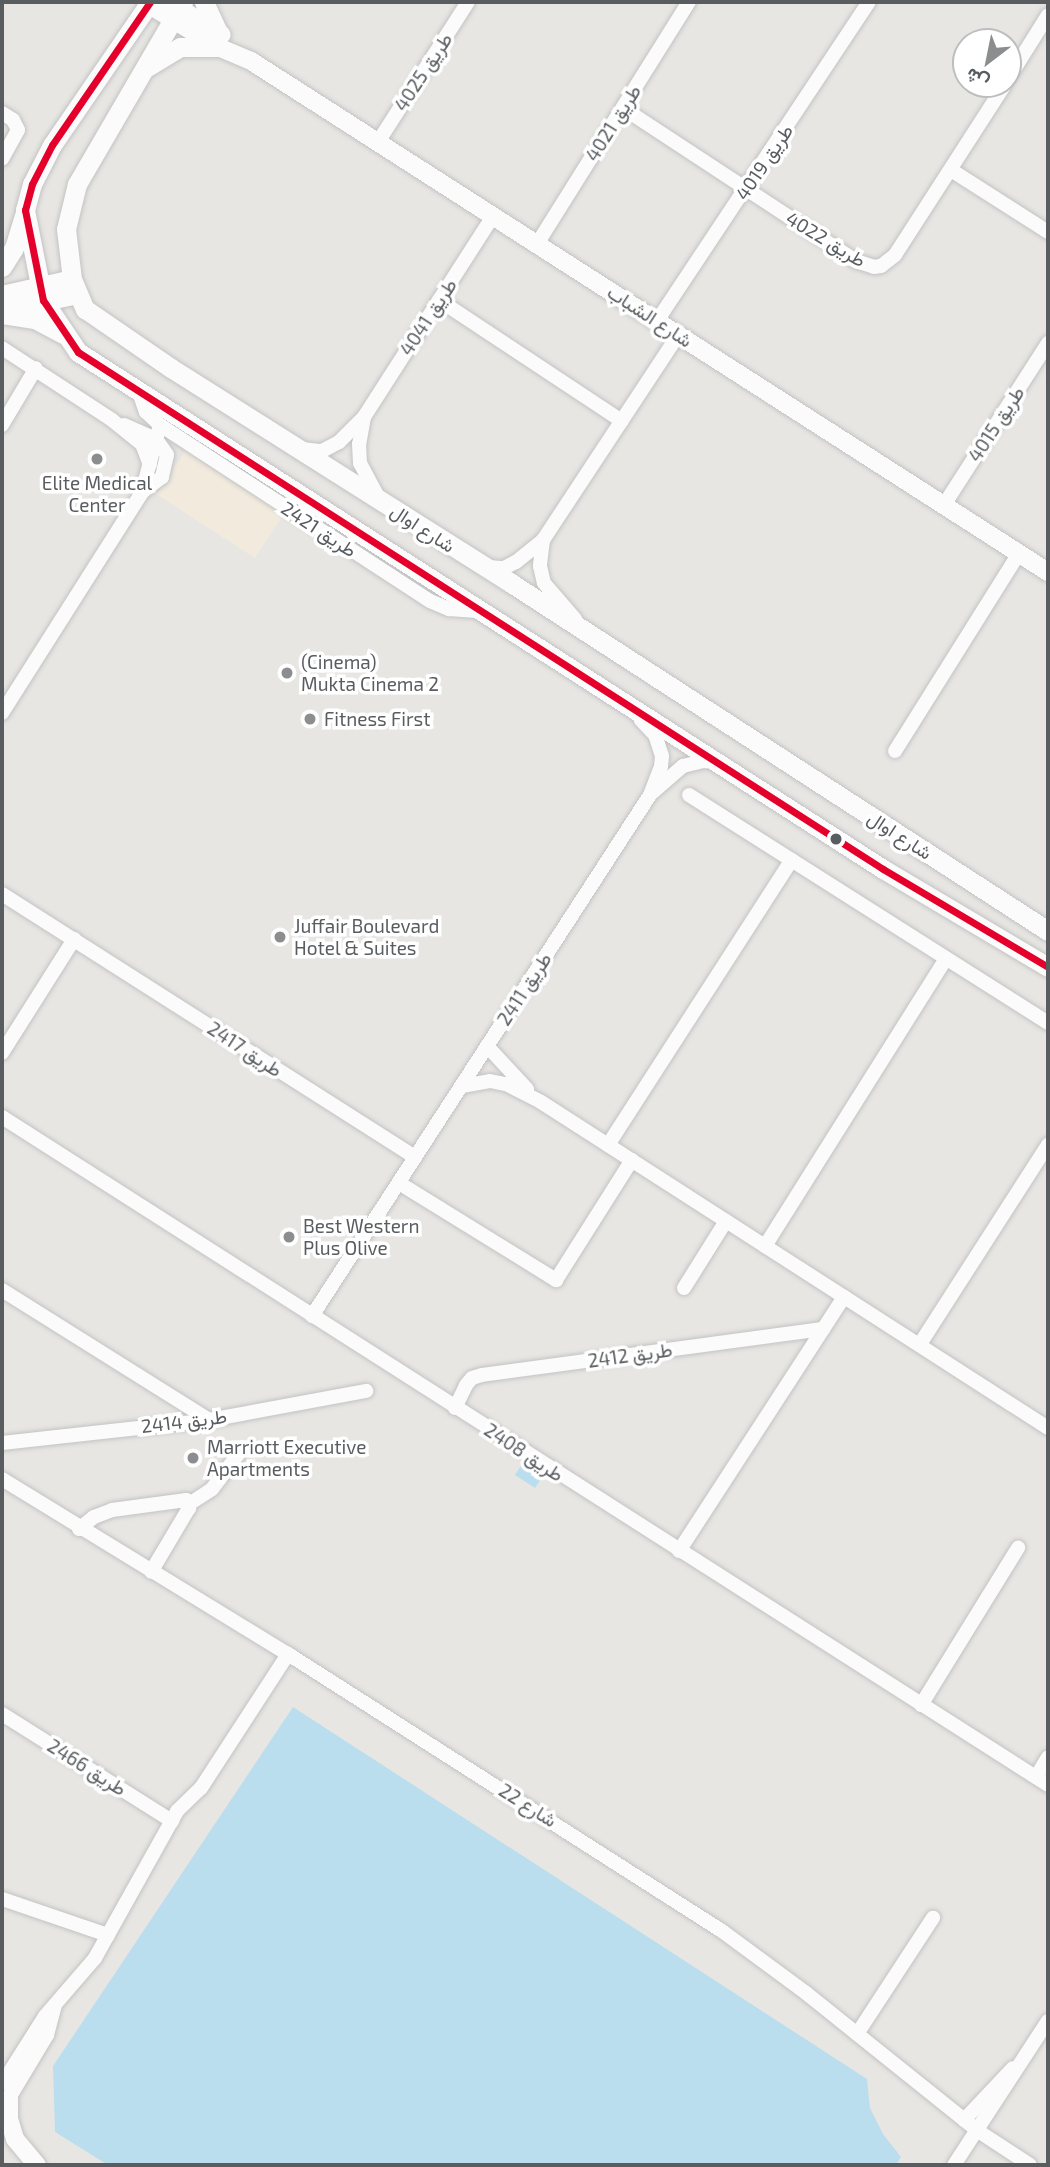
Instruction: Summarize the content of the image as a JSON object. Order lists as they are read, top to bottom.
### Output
{
  "streets": {
    "main road": ["شارع اوال"],
    "street": [
      "طريق 4025",
      "طريق 4021",
      "طريق 4019",
      "طريق 4022",
      "شارع الشباب",
      "طريق 4041",
      "طريق 4015",
      "طريق 2421",
      "طريق 2411",
      "طريق 2417",
      "طريق 2412",
      "طريق 2414",
      "طريق 2408",
      "طريق 2466",
      "شارع 22"
    ]
  },
  "crossings": [
    ["طريق 4025", "شارع الشباب"],
    ["طريق 4021", "طريق 4022"],
    ["طريق 4021", "شارع الشباب"],
    ["طريق 4019", "طريق 4022"],
    ["طريق 4019", "شارع الشباب"],
    ["شارع الشباب", "طريق 4041"],
    ["شارع الشباب", "طريق 4015"],
    ["شارع الشباب", "شارع اوال"],
    ["طريق 4041", "شارع اوال"],
    ["شارع اوال", "طريق 2421"],
    ["شارع اوال", "طريق 2411"],
    ["طريق 2411", "طريق 2417"],
    ["طريق 2411", "طريق 2408"],
    ["طريق 2412", "طريق 2408"]
  ],
  "places": [
    "Elite Medical Center",
    "(Cinema) Mukta Cinema 2",
    "Fitness First",
    "Juffair Boulevard Hotel & Suites",
    "Best Western Plus Olive",
    "Marriott Executive Apartments"
  ],
  "north": "bottom left"
}
